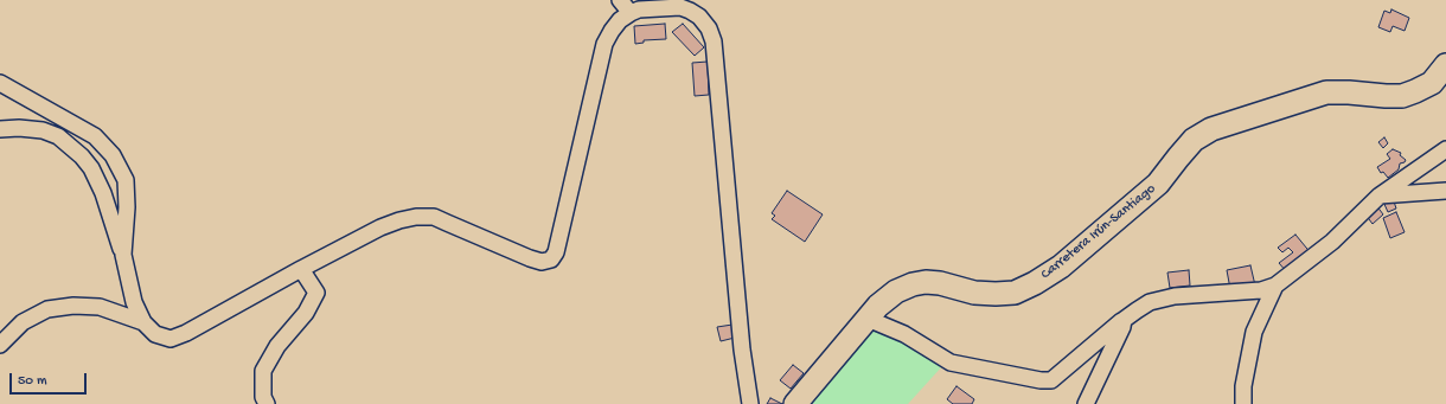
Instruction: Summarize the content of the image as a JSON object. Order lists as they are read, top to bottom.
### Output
{
  "streets": {
    "highway": ["Carretera Irún-Santiago"]
  },
  "scale_bar": "50 m"
}
